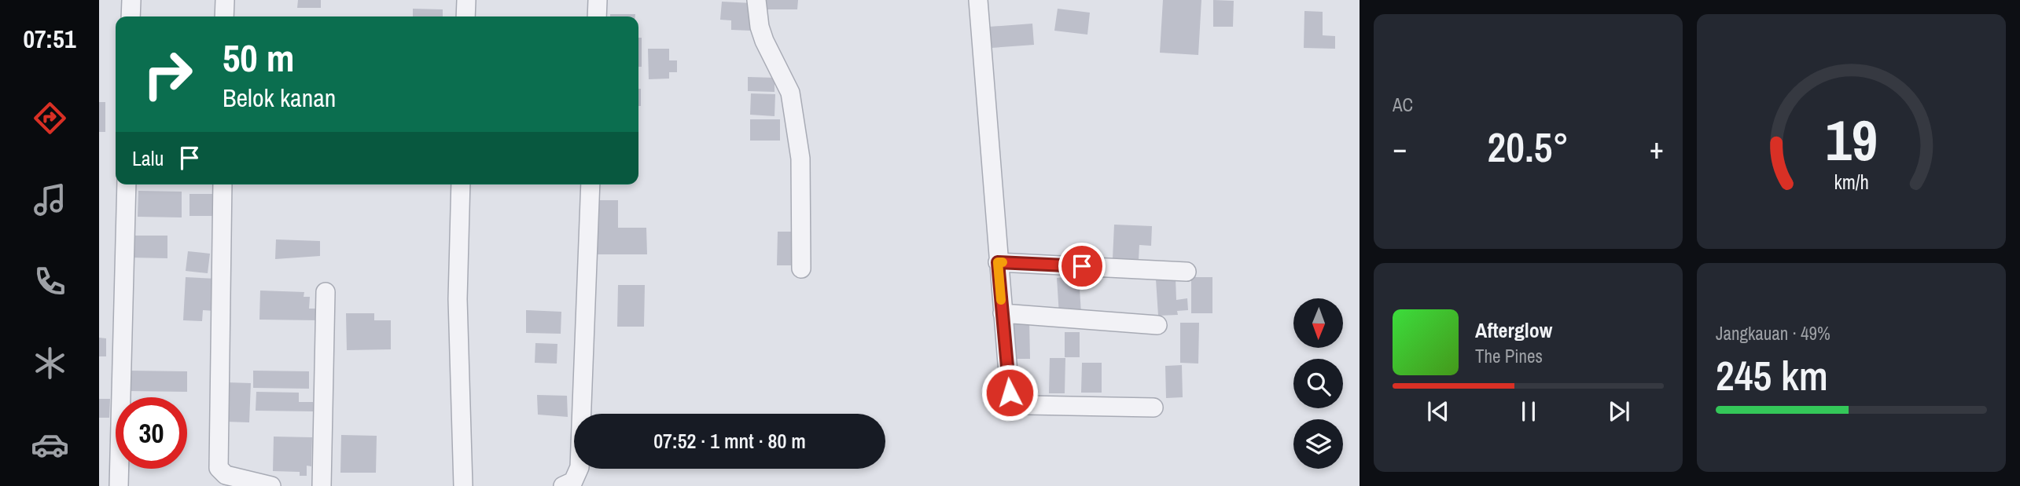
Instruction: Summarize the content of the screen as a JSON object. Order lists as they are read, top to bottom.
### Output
{
  "north": "bottom",
  "page": {
    "tabs": "07:51",
    "tile": [
      "AC",
      ["Jangkauan · 49%", "245 km"]
    ],
    "turn": ["50 m", "Belok kanan"],
    "heat": ["−", "20.5°", "+"],
    "then": "Lalu",
    "song": ["Afterglow", "The Pines"],
    "limit": "30",
    "trip": "07:52 · 1 mnt · 80 m",
    "gauge": ["19", "km/h"]
  }
}
